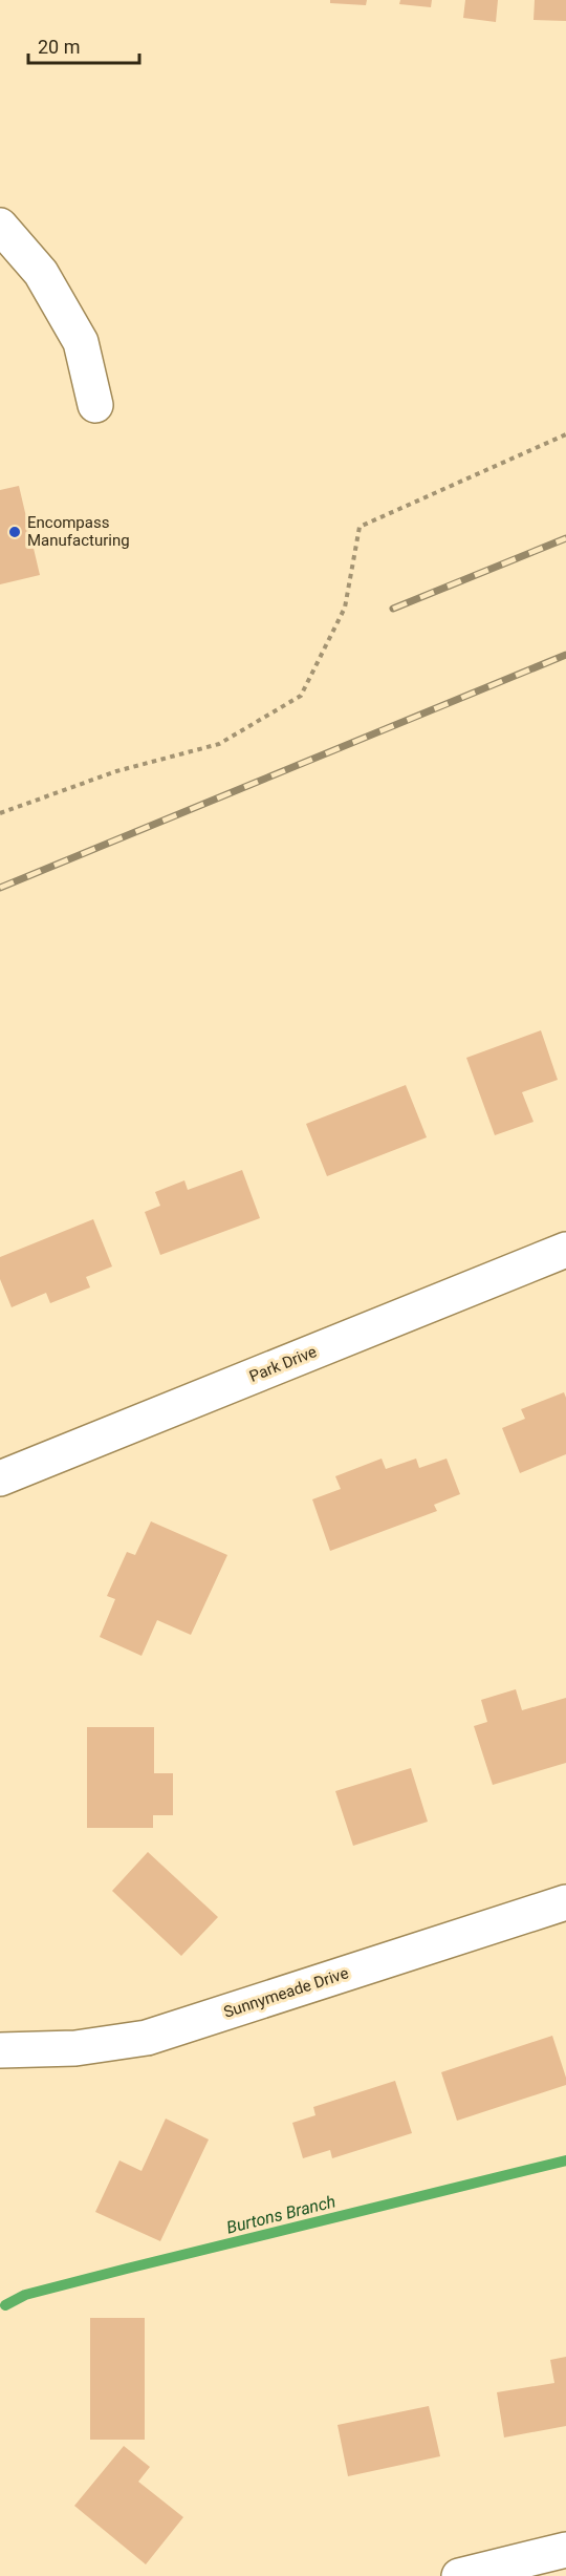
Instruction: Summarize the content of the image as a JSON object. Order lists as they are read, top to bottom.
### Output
{
  "streets": {
    "street": ["Park Drive", "Sunnymeade Drive"]
  },
  "water": ["Burtons Branch"],
  "places": ["Encompass Manufacturing"],
  "scale_bar": "20 m"
}
